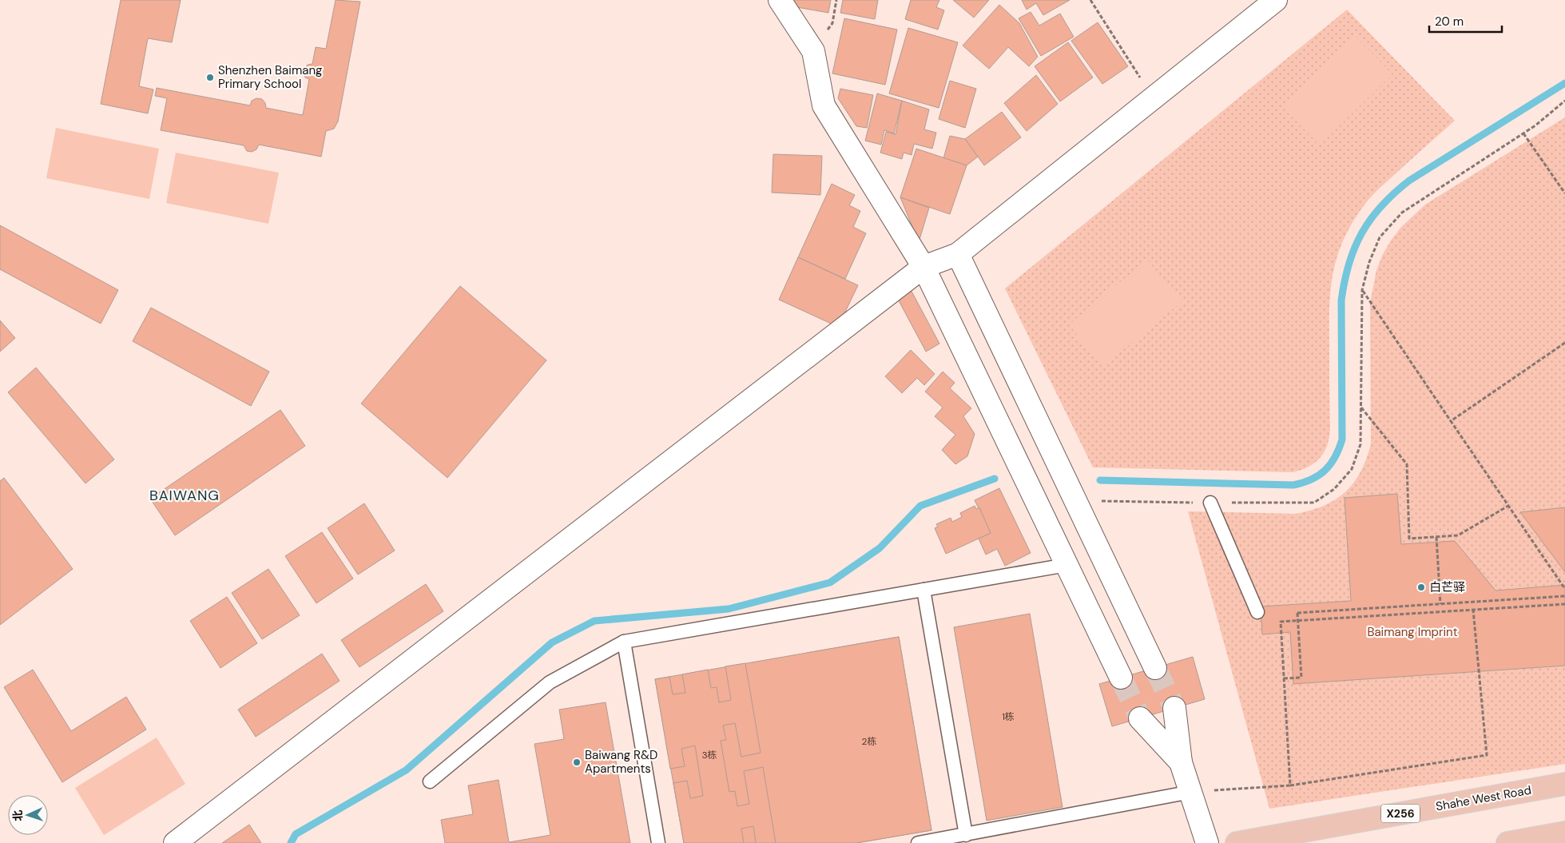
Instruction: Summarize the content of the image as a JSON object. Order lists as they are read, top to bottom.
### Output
{
  "streets": {
    "main road": ["Shahe West Road", "X256"]
  },
  "districts": ["BAIWANG"],
  "parks": ["Baimang Imprint"],
  "places": ["Shenzhen Baimang Primary School", "白芒驿", "Baiwang R&D Apartments"],
  "house_numbers": ["1栋", "2栋", "3栋"],
  "scale_bar": "20 m",
  "north": "left"
}
